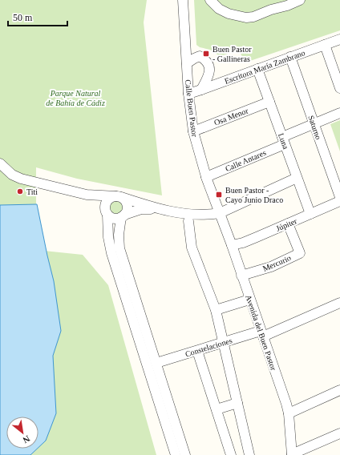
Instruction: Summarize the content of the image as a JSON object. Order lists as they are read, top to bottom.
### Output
{
  "streets": {
    "street": [
      "Escritora María Zambrano",
      "Calle Buen Pastor",
      "Osa Menor",
      "Saturno",
      "Luna",
      "Calle Antares",
      "Júpiter",
      "Mercurio",
      "Avenida del Buen Pastor",
      "Constelaciones"
    ]
  },
  "crossings": [
    ["Escritora María Zambrano", "Calle Buen Pastor"],
    ["Escritora María Zambrano", "Saturno"],
    ["Escritora María Zambrano", "Luna"],
    ["Calle Buen Pastor", "Osa Menor"],
    ["Calle Buen Pastor", "Calle Antares"],
    ["Calle Buen Pastor", "Avenida del Buen Pastor"],
    ["Osa Menor", "Luna"],
    ["Saturno", "Calle Antares"],
    ["Luna", "Calle Antares"],
    ["Luna", "Júpiter"],
    ["Júpiter", "Mercurio"],
    ["Júpiter", "Avenida del Buen Pastor"],
    ["Mercurio", "Avenida del Buen Pastor"],
    ["Avenida del Buen Pastor", "Constelaciones"]
  ],
  "parks": ["Parque Natural de Bahía de Cádiz"],
  "places": {
    "transit": ["Buen Pastor - Gallineras", "Buen Pastor - Cayo Junio Draco"],
    "other": ["Titi"]
  },
  "scale_bar": "50 m",
  "north": "bottom right"
}
